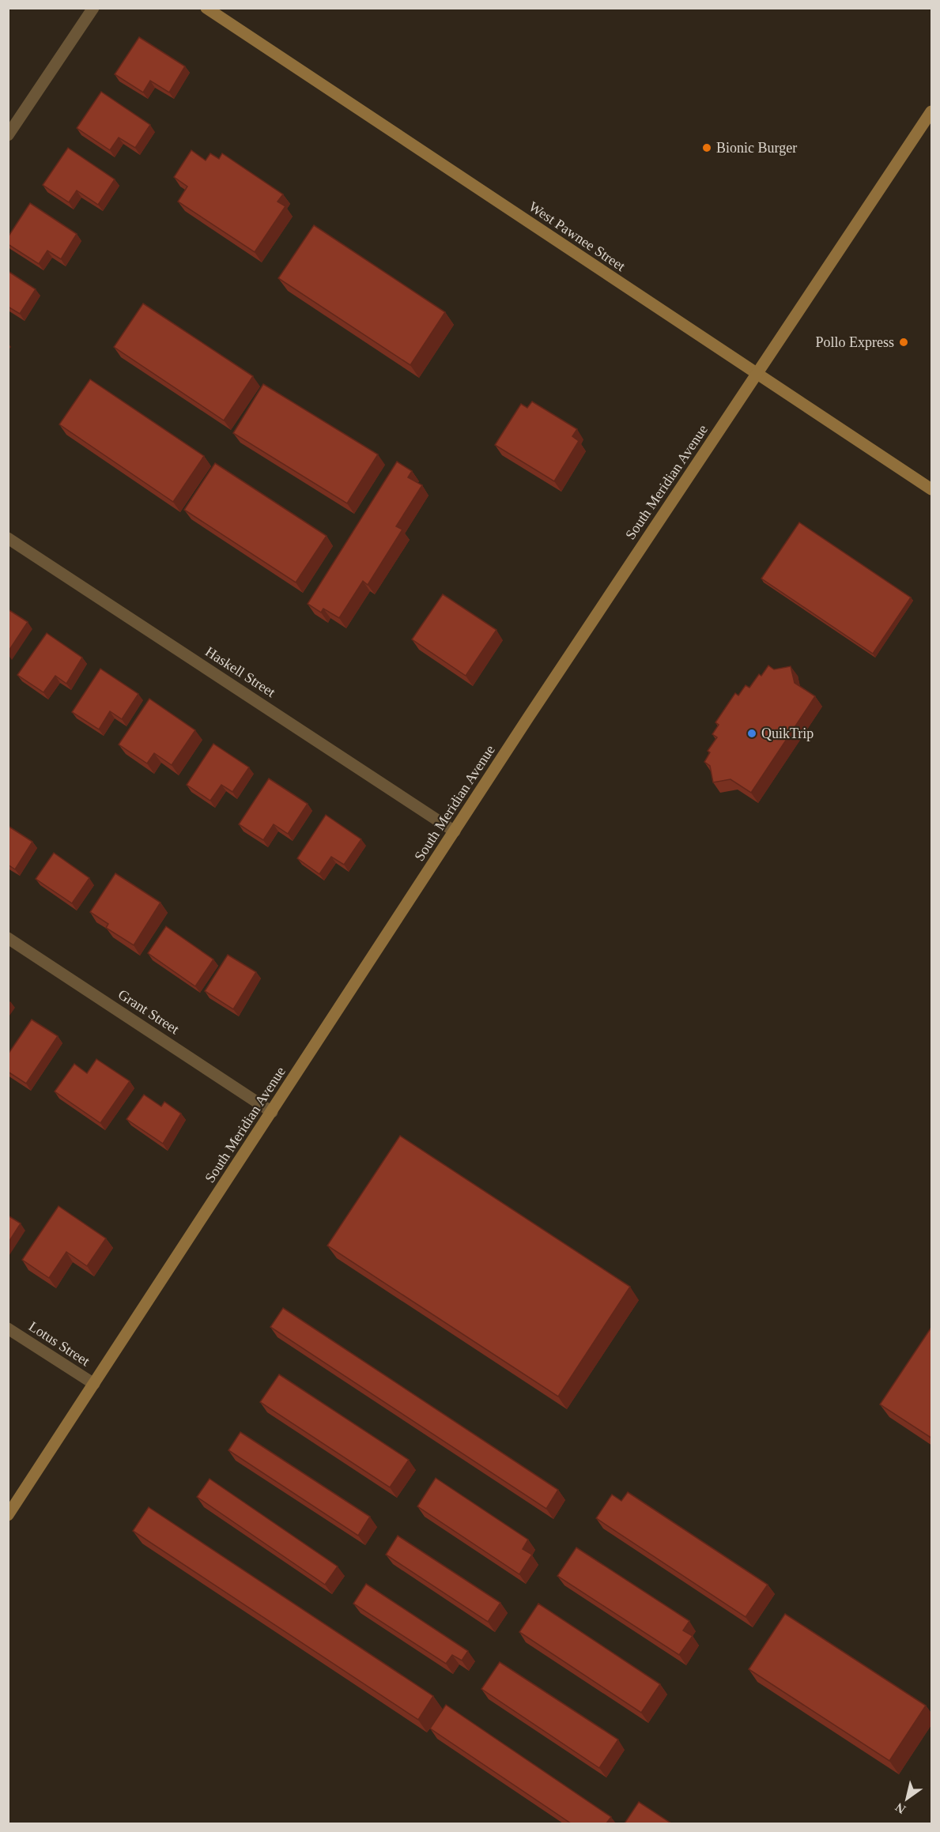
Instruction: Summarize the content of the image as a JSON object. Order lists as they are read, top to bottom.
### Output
{
  "streets": {
    "main road": ["West Pawnee Street", "South Meridian Avenue"],
    "street": ["Haskell Street", "Grant Street", "Lotus Street"]
  },
  "crossings": [
    ["West Pawnee Street", "South Meridian Avenue"],
    ["South Meridian Avenue", "Haskell Street"],
    ["South Meridian Avenue", "Grant Street"],
    ["South Meridian Avenue", "Lotus Street"]
  ],
  "places": ["Bionic Burger", "Pollo Express", "QuikTrip"],
  "north": "bottom left"
}
